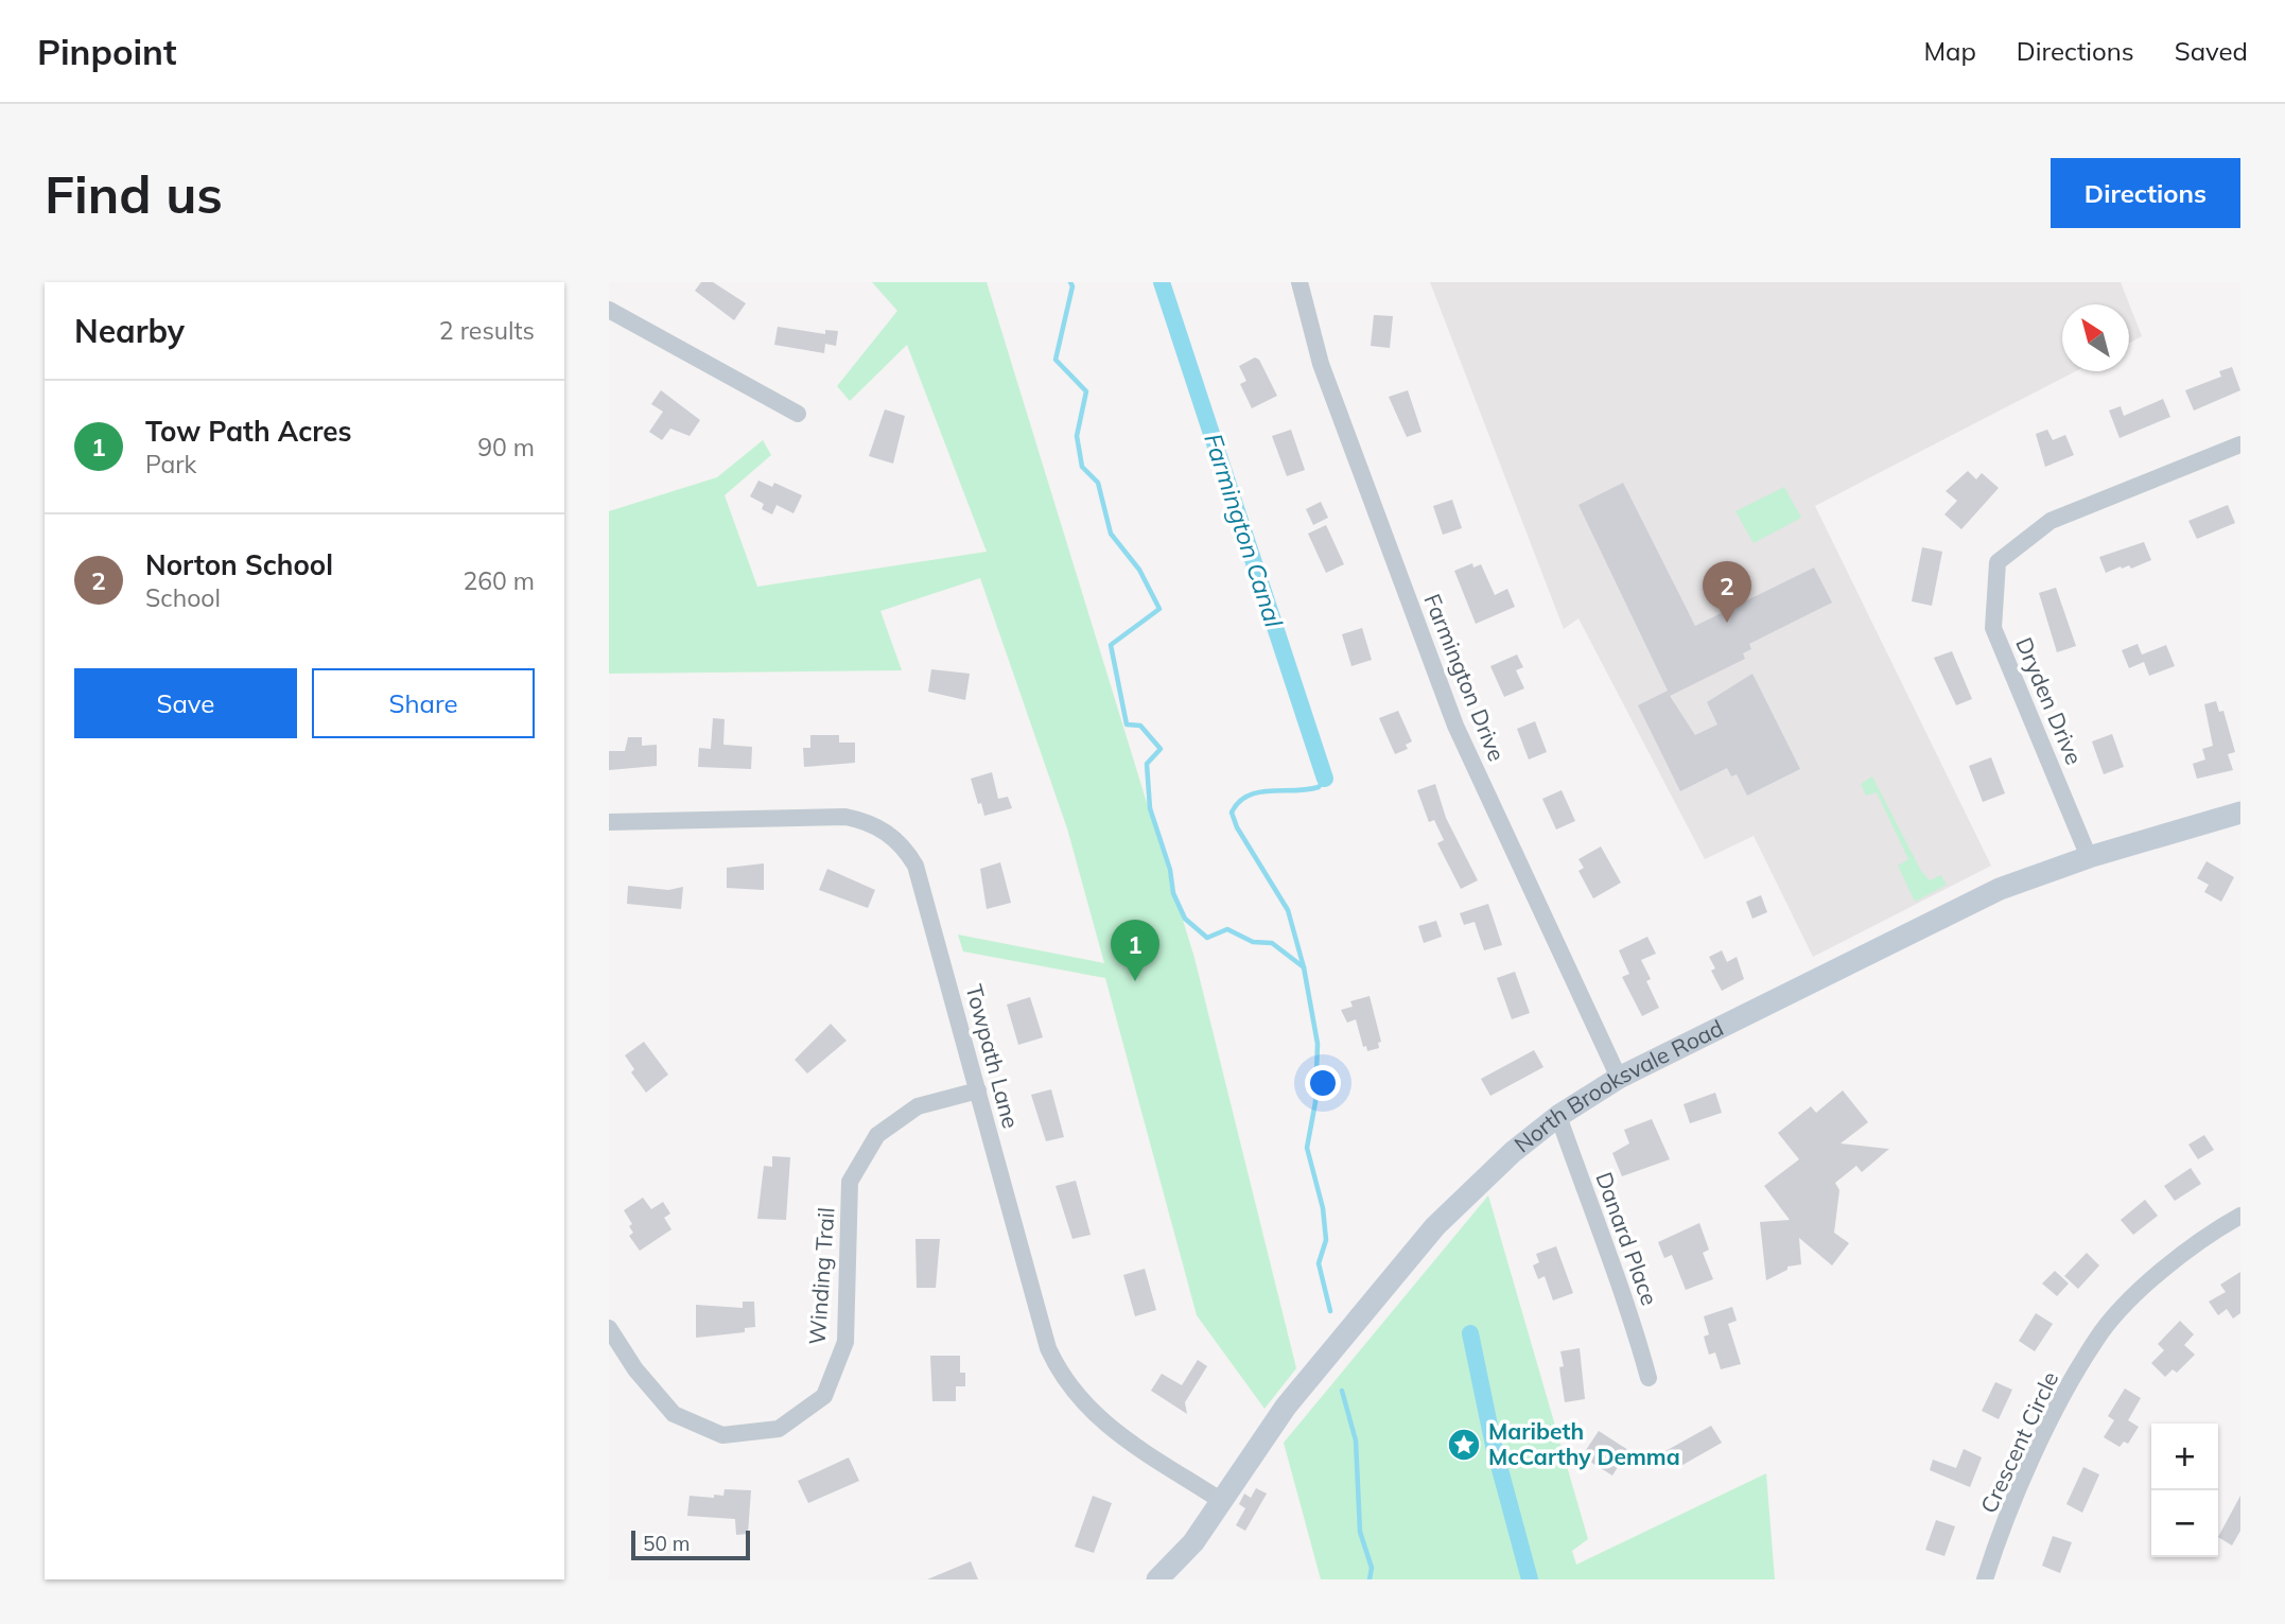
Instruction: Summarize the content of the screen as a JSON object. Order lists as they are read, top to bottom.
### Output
{
  "streets": {
    "main road": ["North Brooksvale Road"],
    "street": [
      "Farmington Drive",
      "Dryden Drive",
      "Towpath Lane",
      "Danard Place",
      "Winding Trail",
      "Crescent Circle"
    ]
  },
  "crossings": [
    ["Farmington Drive", "North Brooksvale Road"],
    ["Dryden Drive", "North Brooksvale Road"],
    ["Towpath Lane", "North Brooksvale Road"],
    ["Towpath Lane", "Winding Trail"],
    ["North Brooksvale Road", "Danard Place"]
  ],
  "water": ["Farmington Canal"],
  "places": {
    "place": ["Maribeth McCarthy Demma"]
  },
  "scale_bar": "50 m",
  "north": "top left",
  "page": {
    "header": "Pinpoint",
    "nav": ["Map", "Directions", "Saved"],
    "buttons": [
      "Directions",
      ["Save", "Share"]
    ],
    "title": "Find us",
    "heading": ["Nearby", "2 results"],
    "list": [
      {
        "mark": "1",
        "name": "Tow Path Acres",
        "note": "Park",
        "value": "90 m"
      },
      {
        "mark": "2",
        "name": "Norton School",
        "note": "School",
        "value": "260 m"
      }
    ],
    "pins": ["2", "1"],
    "map_buttons": ["+", "−"],
    "scale": "50 m"
  }
}
